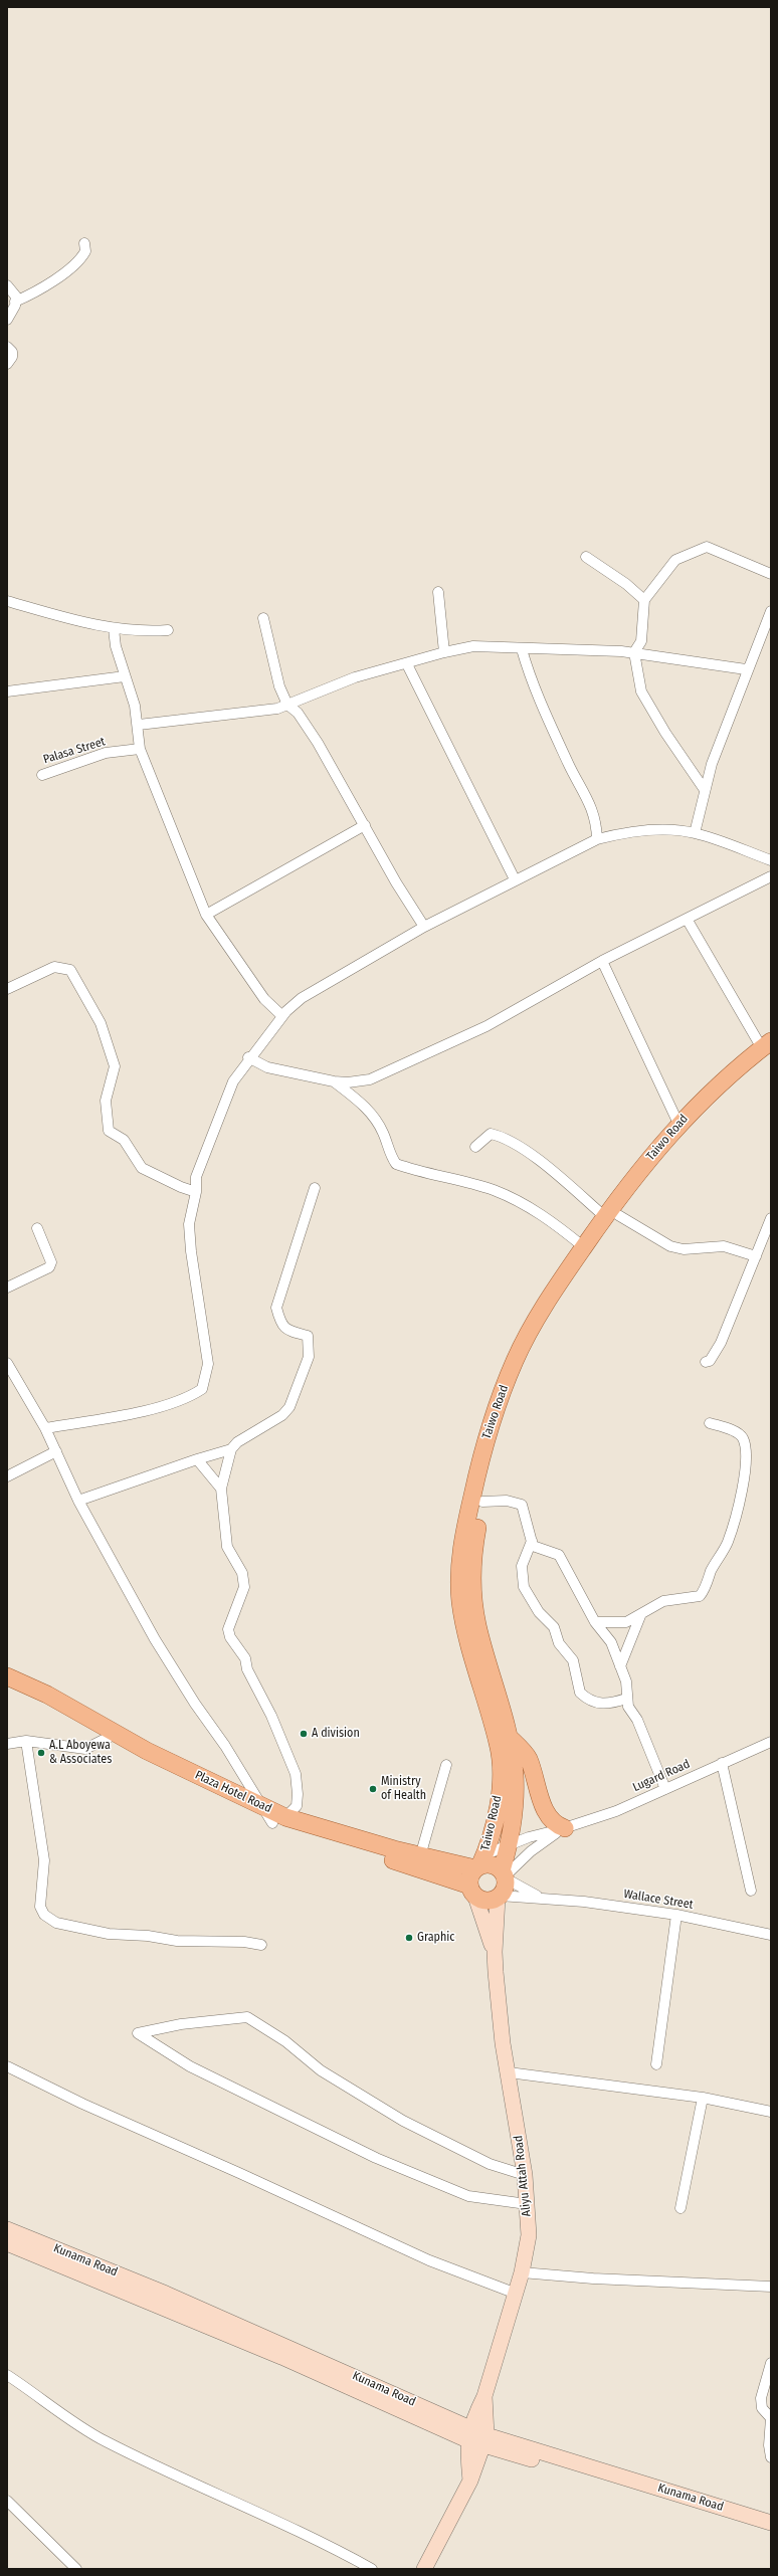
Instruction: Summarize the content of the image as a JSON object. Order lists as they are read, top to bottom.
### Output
{
  "streets": {
    "main road": [
      "Taiwo Road",
      "Plaza Hotel Road",
      "Aliyu Attah Road",
      "Kunama Road"
    ],
    "street": ["Palasa Street", "Lugard Road", "Wallace Street"]
  },
  "crossings": [
    ["Taiwo Road", "Plaza Hotel Road"],
    ["Taiwo Road", "Wallace Street"],
    ["Plaza Hotel Road", "Wallace Street"],
    ["Aliyu Attah Road", "Kunama Road"]
  ],
  "places": [
    "A division",
    "A.L Aboyewa & Associates",
    "Ministry of Health",
    "Graphic"
  ]
}
